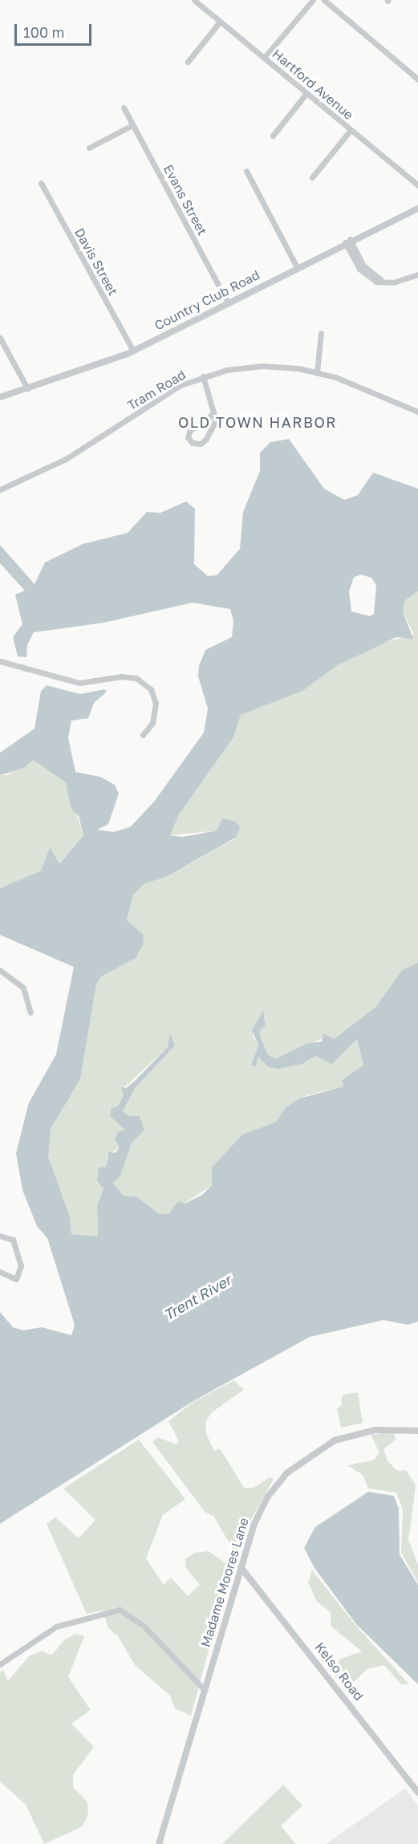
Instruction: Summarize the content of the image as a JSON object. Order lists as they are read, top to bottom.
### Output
{
  "streets": {
    "street": [
      "Hartford Avenue",
      "Evans Street",
      "Davis Street",
      "Country Club Road",
      "Tram Road",
      "Madame Moores Lane",
      "Kelso Road"
    ]
  },
  "crossings": [
    ["Evans Street", "Country Club Road"],
    ["Davis Street", "Country Club Road"],
    ["Madame Moores Lane", "Kelso Road"]
  ],
  "districts": ["OLD TOWN HARBOR"],
  "water": ["Trent River"],
  "scale_bar": "100 m"
}
